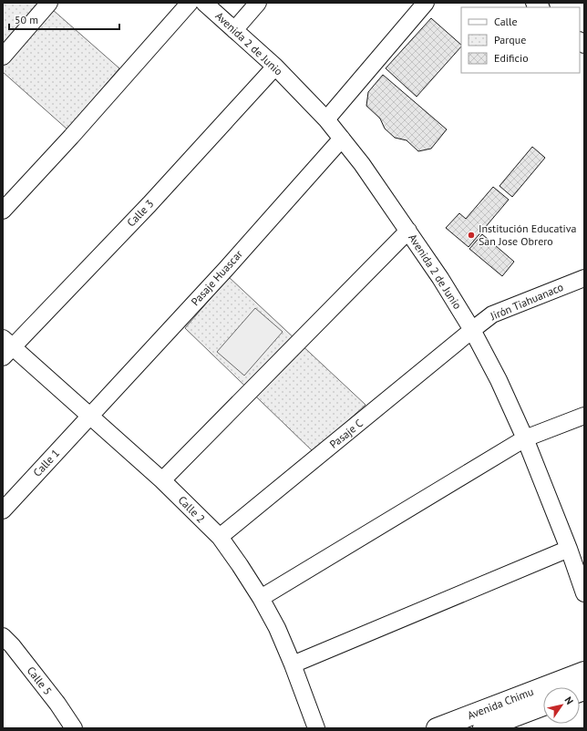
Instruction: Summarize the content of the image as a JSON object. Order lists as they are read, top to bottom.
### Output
{
  "streets": {
    "main road": ["Avenida Chimu"],
    "street": [
      "Avenida 2 de Junio",
      "Calle 3",
      "Pasaje Huascar",
      "Jirón Tiahuanaco",
      "Pasaje C",
      "Calle 1",
      "Calle 2",
      "Calle 5"
    ]
  },
  "crossings": [
    ["Avenida 2 de Junio", "Calle 3"],
    ["Avenida 2 de Junio", "Pasaje Huascar"],
    ["Avenida 2 de Junio", "Jirón Tiahuanaco"],
    ["Avenida 2 de Junio", "Pasaje C"],
    ["Calle 3", "Calle 2"],
    ["Pasaje Huascar", "Calle 1"],
    ["Pasaje Huascar", "Calle 2"],
    ["Jirón Tiahuanaco", "Pasaje C"],
    ["Pasaje C", "Calle 2"],
    ["Calle 1", "Calle 2"]
  ],
  "places": ["Institución Educativa San Jose Obrero"],
  "legend": ["Calle", "Parque", "Edificio"],
  "scale_bar": "50 m",
  "north": "top right"
}
